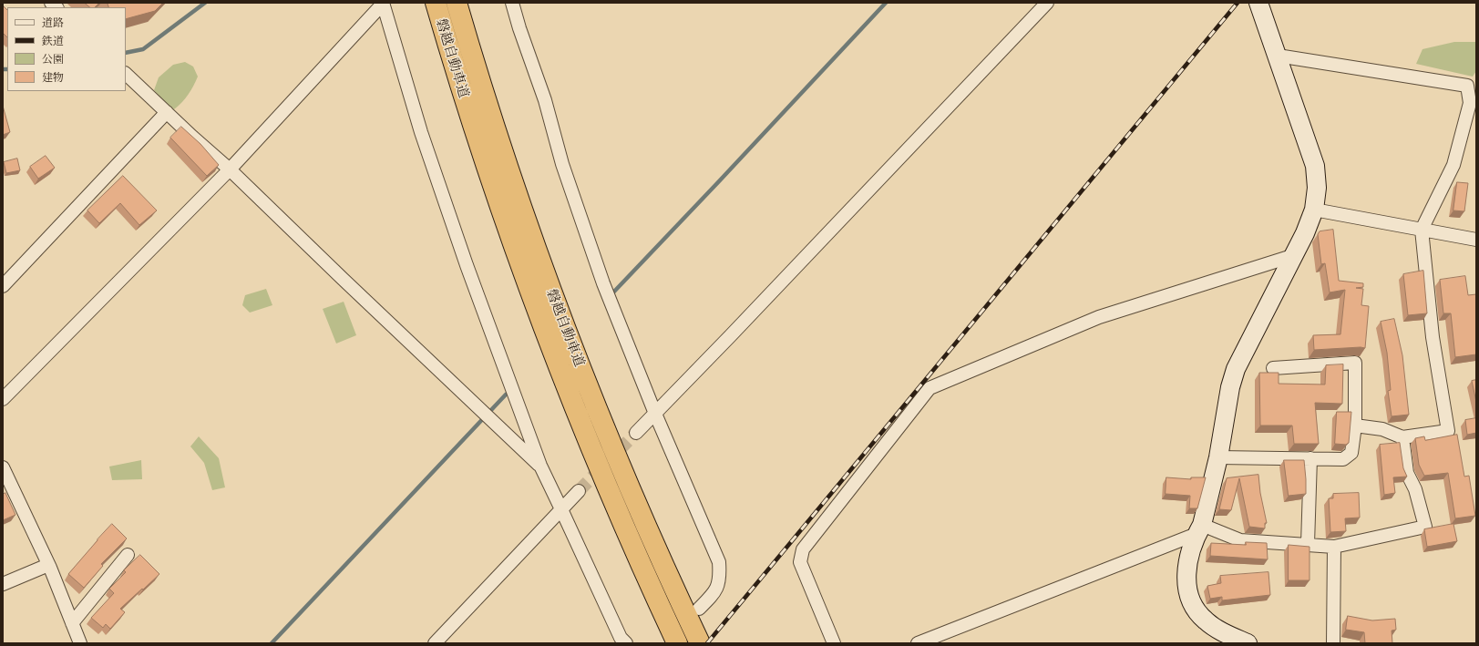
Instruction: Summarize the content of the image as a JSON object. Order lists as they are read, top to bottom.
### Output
{
  "streets": {
    "highway": ["磐越自動車道"]
  },
  "legend": [
    "道路",
    "鉄道",
    "公園",
    "建物"
  ]
}
